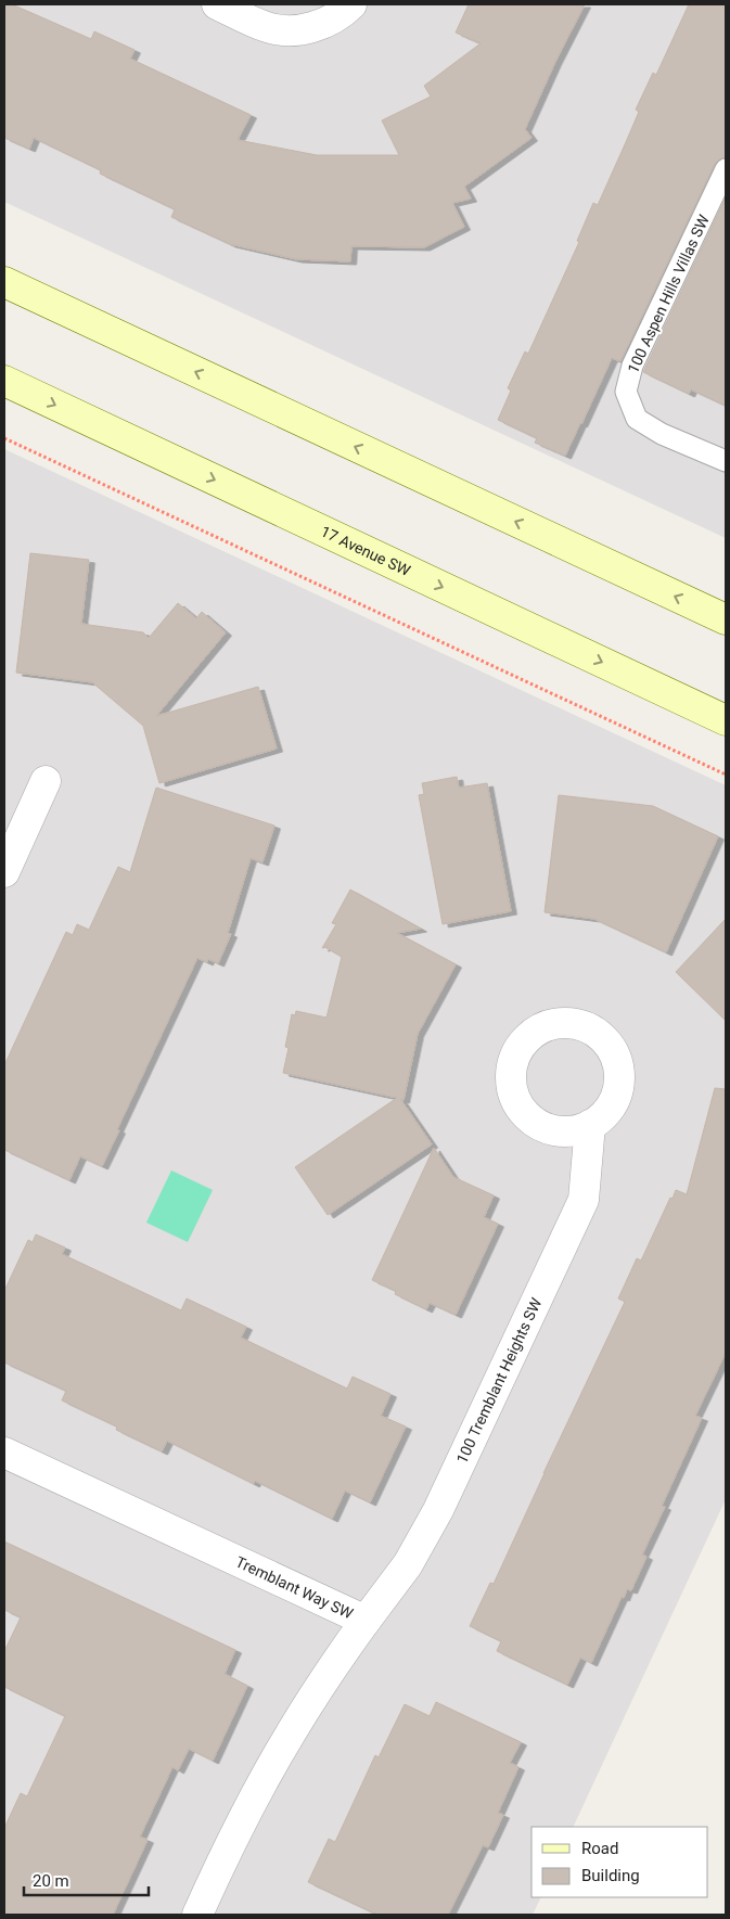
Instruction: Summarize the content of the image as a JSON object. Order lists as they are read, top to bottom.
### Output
{
  "streets": {
    "main road": ["17 Avenue SW"],
    "street": ["100 Tremblant Heights SW", "Tremblant Way SW"],
    "lane": ["100 Aspen Hills Villas SW"]
  },
  "crossings": [
    ["100 Tremblant Heights SW", "Tremblant Way SW"]
  ],
  "legend": ["Road", "Building"],
  "scale_bar": "20 m"
}
